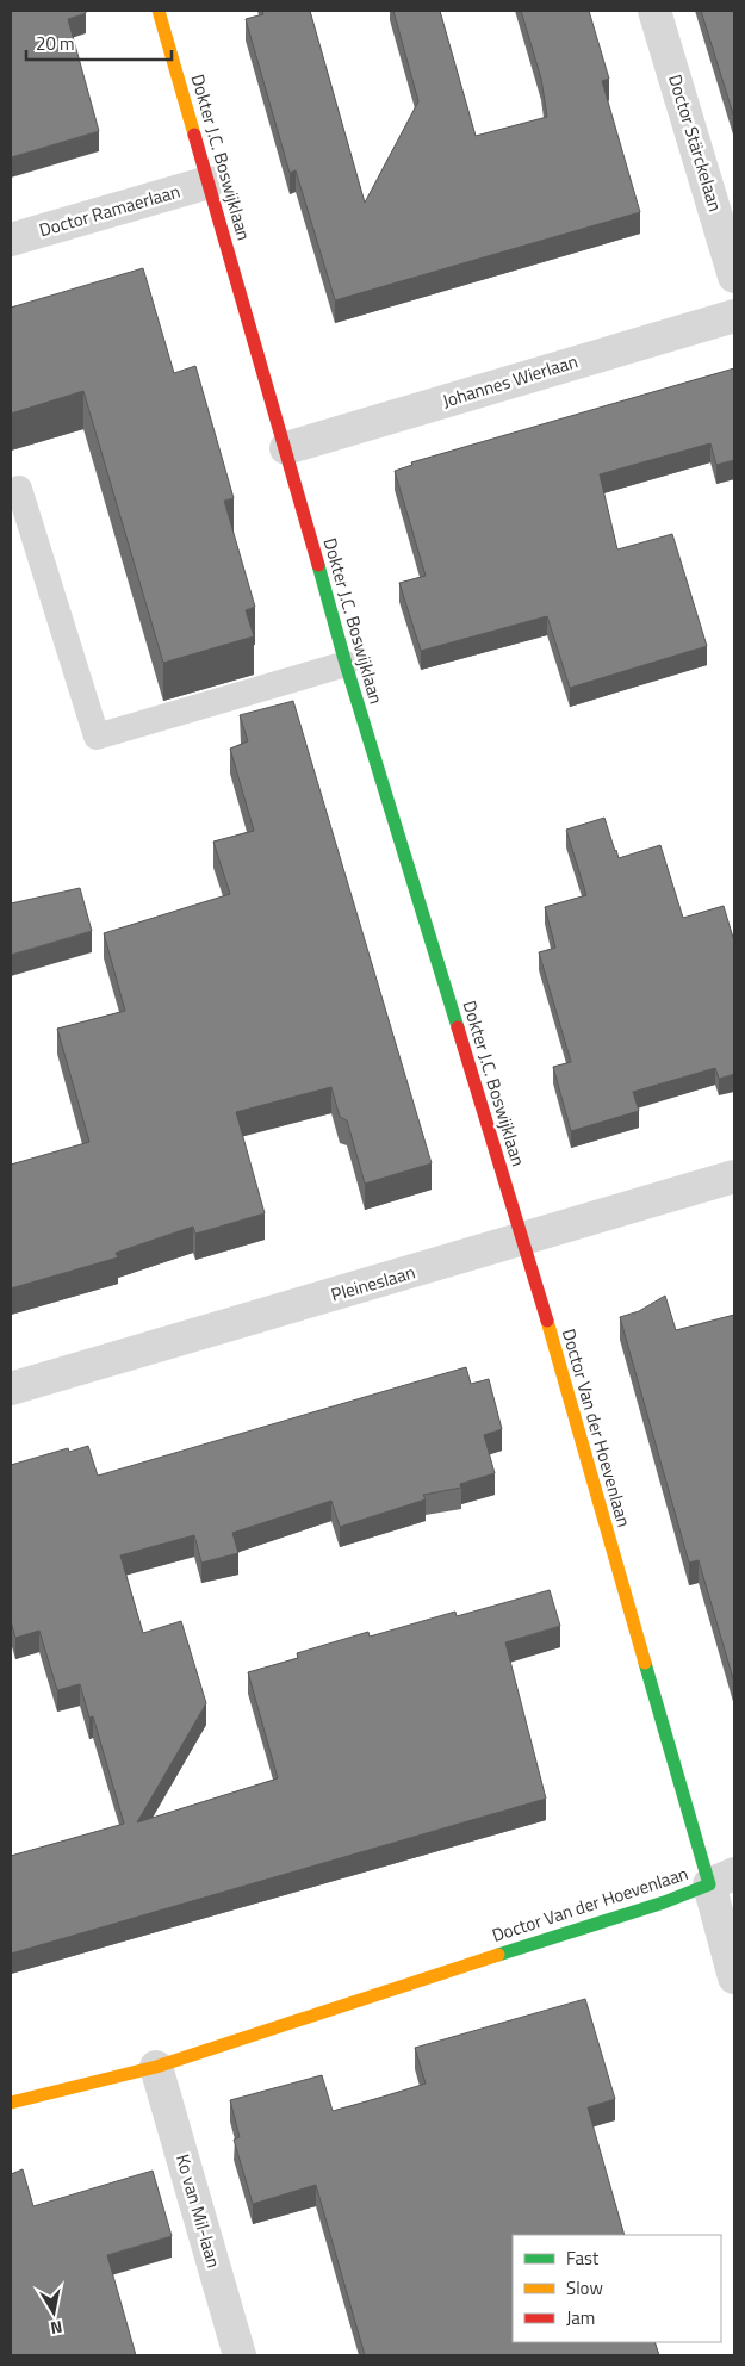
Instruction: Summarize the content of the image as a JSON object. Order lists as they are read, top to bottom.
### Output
{
  "streets": {
    "street": [
      "Doctor Stärckelaan",
      "Dokter J.C. Boswijklaan",
      "Doctor Ramaerlaan",
      "Johannes Wierlaan",
      "Pleineslaan",
      "Doctor Van der Hoevenlaan",
      "Ko van Mil-laan"
    ]
  },
  "crossings": [
    ["Dokter J.C. Boswijklaan", "Doctor Ramaerlaan"],
    ["Dokter J.C. Boswijklaan", "Johannes Wierlaan"],
    ["Dokter J.C. Boswijklaan", "Pleineslaan"],
    ["Dokter J.C. Boswijklaan", "Doctor Van der Hoevenlaan"],
    ["Pleineslaan", "Doctor Van der Hoevenlaan"],
    ["Doctor Van der Hoevenlaan", "Ko van Mil-laan"]
  ],
  "legend": ["Fast", "Slow", "Jam"],
  "scale_bar": "20 m",
  "north": "bottom"
}
